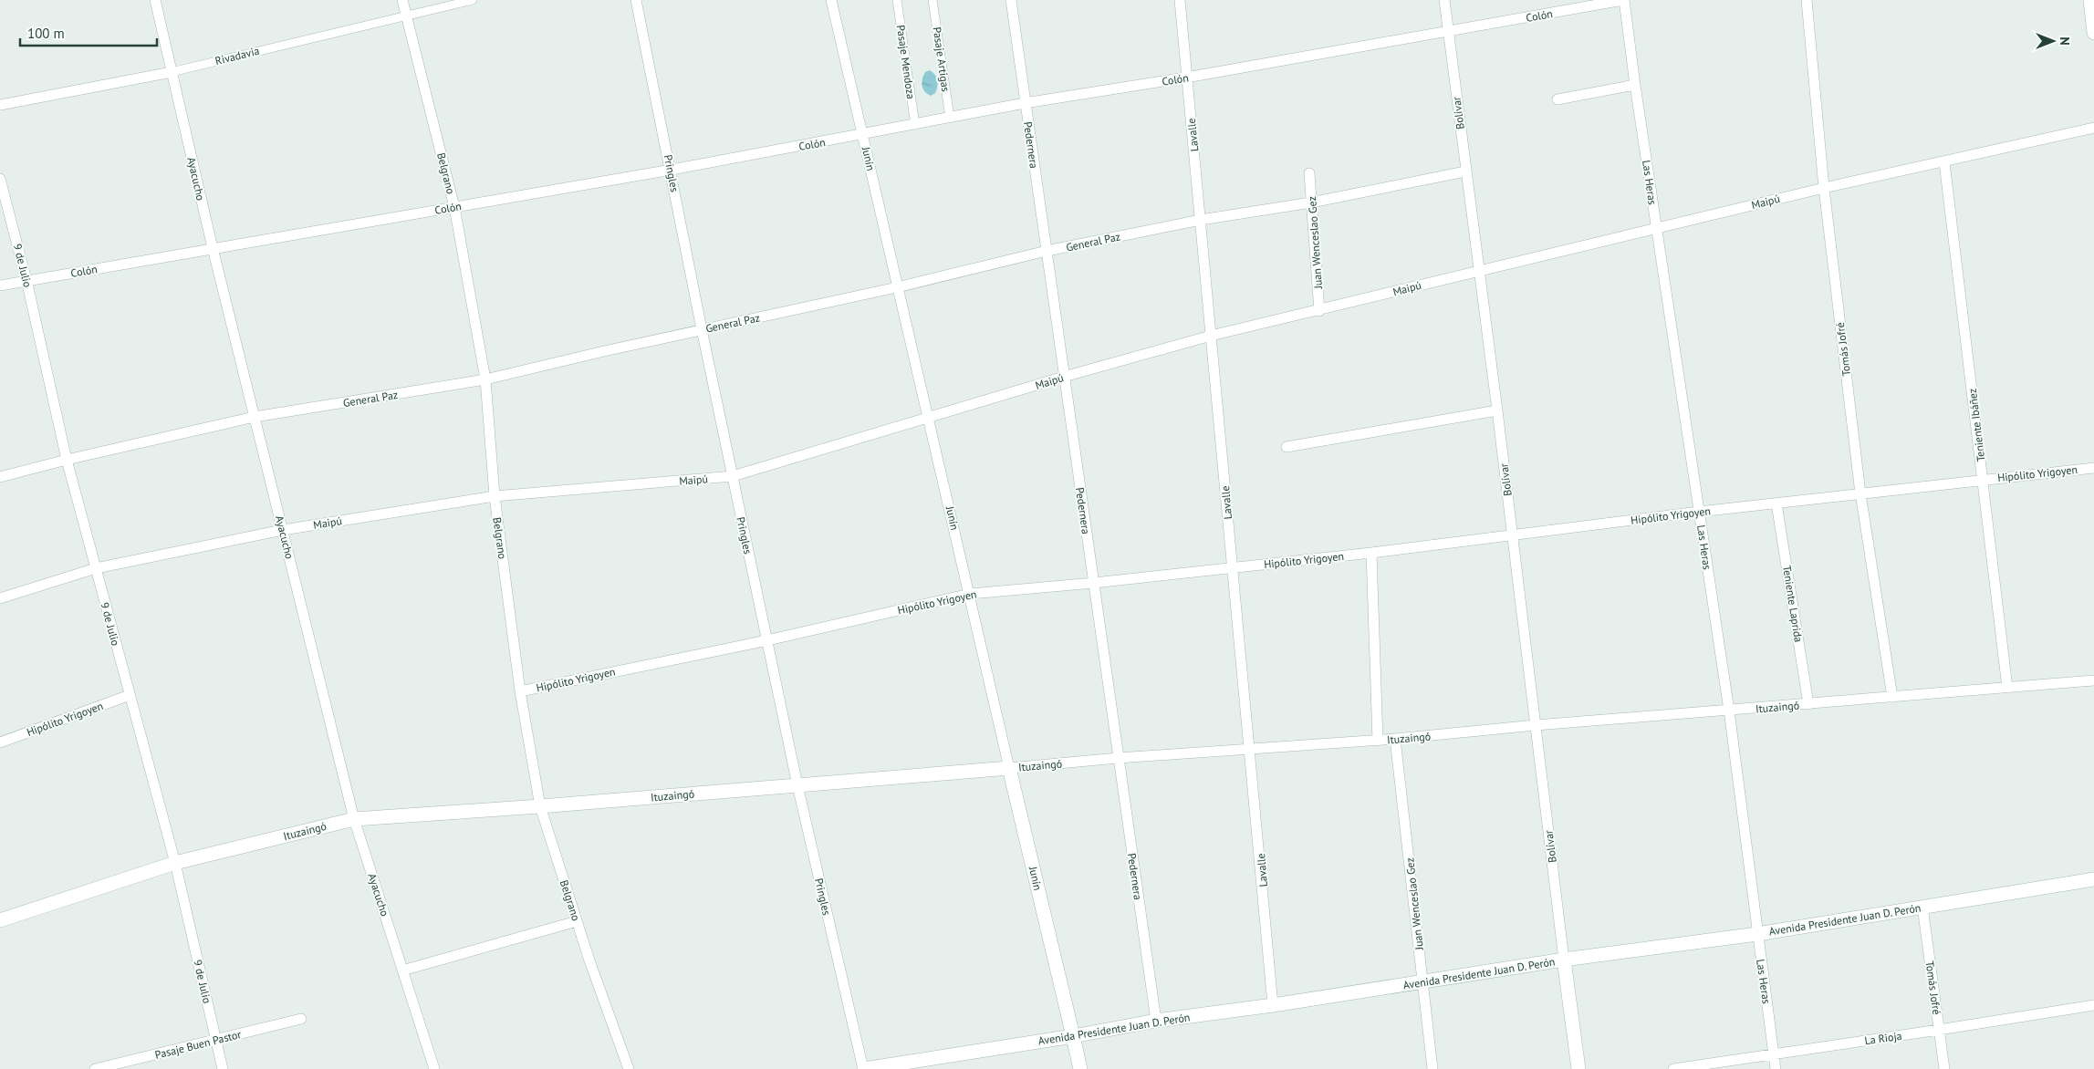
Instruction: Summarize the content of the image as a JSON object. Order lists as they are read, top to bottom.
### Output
{
  "streets": {
    "street": [
      "Colón",
      "Rivadavia",
      "Pasaje Artigas",
      "Pasaje Mendoza",
      "Bolívar",
      "Lavalle",
      "Pedernera",
      "Junín",
      "Belgrano",
      "Pringles",
      "Ayacucho",
      "Las Heras",
      "Maipú",
      "General Paz",
      "Juan Wenceslao Gez",
      "9 de Julio",
      "Tomás Jofré",
      "Teniente Ibáñez",
      "Hipólito Yrigoyen",
      "Teniente Laprida",
      "Ituzaingó",
      "Avenida Presidente Juan D. Perón",
      "La Rioja",
      "Pasaje Buen Pastor"
    ]
  },
  "crossings": [
    ["Colón", "Pasaje Artigas"],
    ["Colón", "Pasaje Mendoza"],
    ["Colón", "Bolívar"],
    ["Colón", "Lavalle"],
    ["Colón", "Pedernera"],
    ["Colón", "Junín"],
    ["Colón", "Belgrano"],
    ["Colón", "Pringles"],
    ["Colón", "Ayacucho"],
    ["Colón", "Las Heras"],
    ["Colón", "9 de Julio"],
    ["Rivadavia", "Belgrano"],
    ["Rivadavia", "Ayacucho"],
    ["Bolívar", "Maipú"],
    ["Bolívar", "General Paz"],
    ["Bolívar", "Hipólito Yrigoyen"],
    ["Bolívar", "Ituzaingó"],
    ["Bolívar", "Avenida Presidente Juan D. Perón"],
    ["Lavalle", "Maipú"],
    ["Lavalle", "General Paz"],
    ["Lavalle", "Hipólito Yrigoyen"],
    ["Lavalle", "Ituzaingó"],
    ["Lavalle", "Avenida Presidente Juan D. Perón"],
    ["Pedernera", "Maipú"],
    ["Pedernera", "General Paz"],
    ["Pedernera", "Hipólito Yrigoyen"],
    ["Pedernera", "Ituzaingó"],
    ["Pedernera", "Avenida Presidente Juan D. Perón"],
    ["Junín", "Maipú"],
    ["Junín", "General Paz"],
    ["Junín", "Hipólito Yrigoyen"],
    ["Junín", "Ituzaingó"],
    ["Junín", "Avenida Presidente Juan D. Perón"],
    ["Belgrano", "Maipú"],
    ["Belgrano", "General Paz"],
    ["Belgrano", "Hipólito Yrigoyen"],
    ["Belgrano", "Ituzaingó"],
    ["Pringles", "Maipú"],
    ["Pringles", "General Paz"],
    ["Pringles", "Hipólito Yrigoyen"],
    ["Pringles", "Ituzaingó"],
    ["Pringles", "Avenida Presidente Juan D. Perón"],
    ["Ayacucho", "Maipú"],
    ["Ayacucho", "General Paz"],
    ["Ayacucho", "Ituzaingó"],
    ["Las Heras", "Maipú"],
    ["Las Heras", "Hipólito Yrigoyen"],
    ["Las Heras", "Ituzaingó"],
    ["Las Heras", "Avenida Presidente Juan D. Perón"],
    ["Las Heras", "La Rioja"],
    ["Maipú", "Juan Wenceslao Gez"],
    ["Maipú", "9 de Julio"],
    ["Maipú", "Tomás Jofré"],
    ["Maipú", "Teniente Ibáñez"],
    ["General Paz", "Juan Wenceslao Gez"],
    ["General Paz", "9 de Julio"],
    ["Juan Wenceslao Gez", "Ituzaingó"],
    ["Juan Wenceslao Gez", "Avenida Presidente Juan D. Perón"],
    ["9 de Julio", "Hipólito Yrigoyen"],
    ["9 de Julio", "Ituzaingó"],
    ["9 de Julio", "Pasaje Buen Pastor"],
    ["Tomás Jofré", "Hipólito Yrigoyen"],
    ["Tomás Jofré", "Ituzaingó"],
    ["Tomás Jofré", "Avenida Presidente Juan D. Perón"],
    ["Tomás Jofré", "La Rioja"],
    ["Teniente Ibáñez", "Hipólito Yrigoyen"],
    ["Teniente Ibáñez", "Ituzaingó"],
    ["Hipólito Yrigoyen", "Teniente Laprida"],
    ["Teniente Laprida", "Ituzaingó"]
  ],
  "scale_bar": "100 m",
  "north": "right"
}
